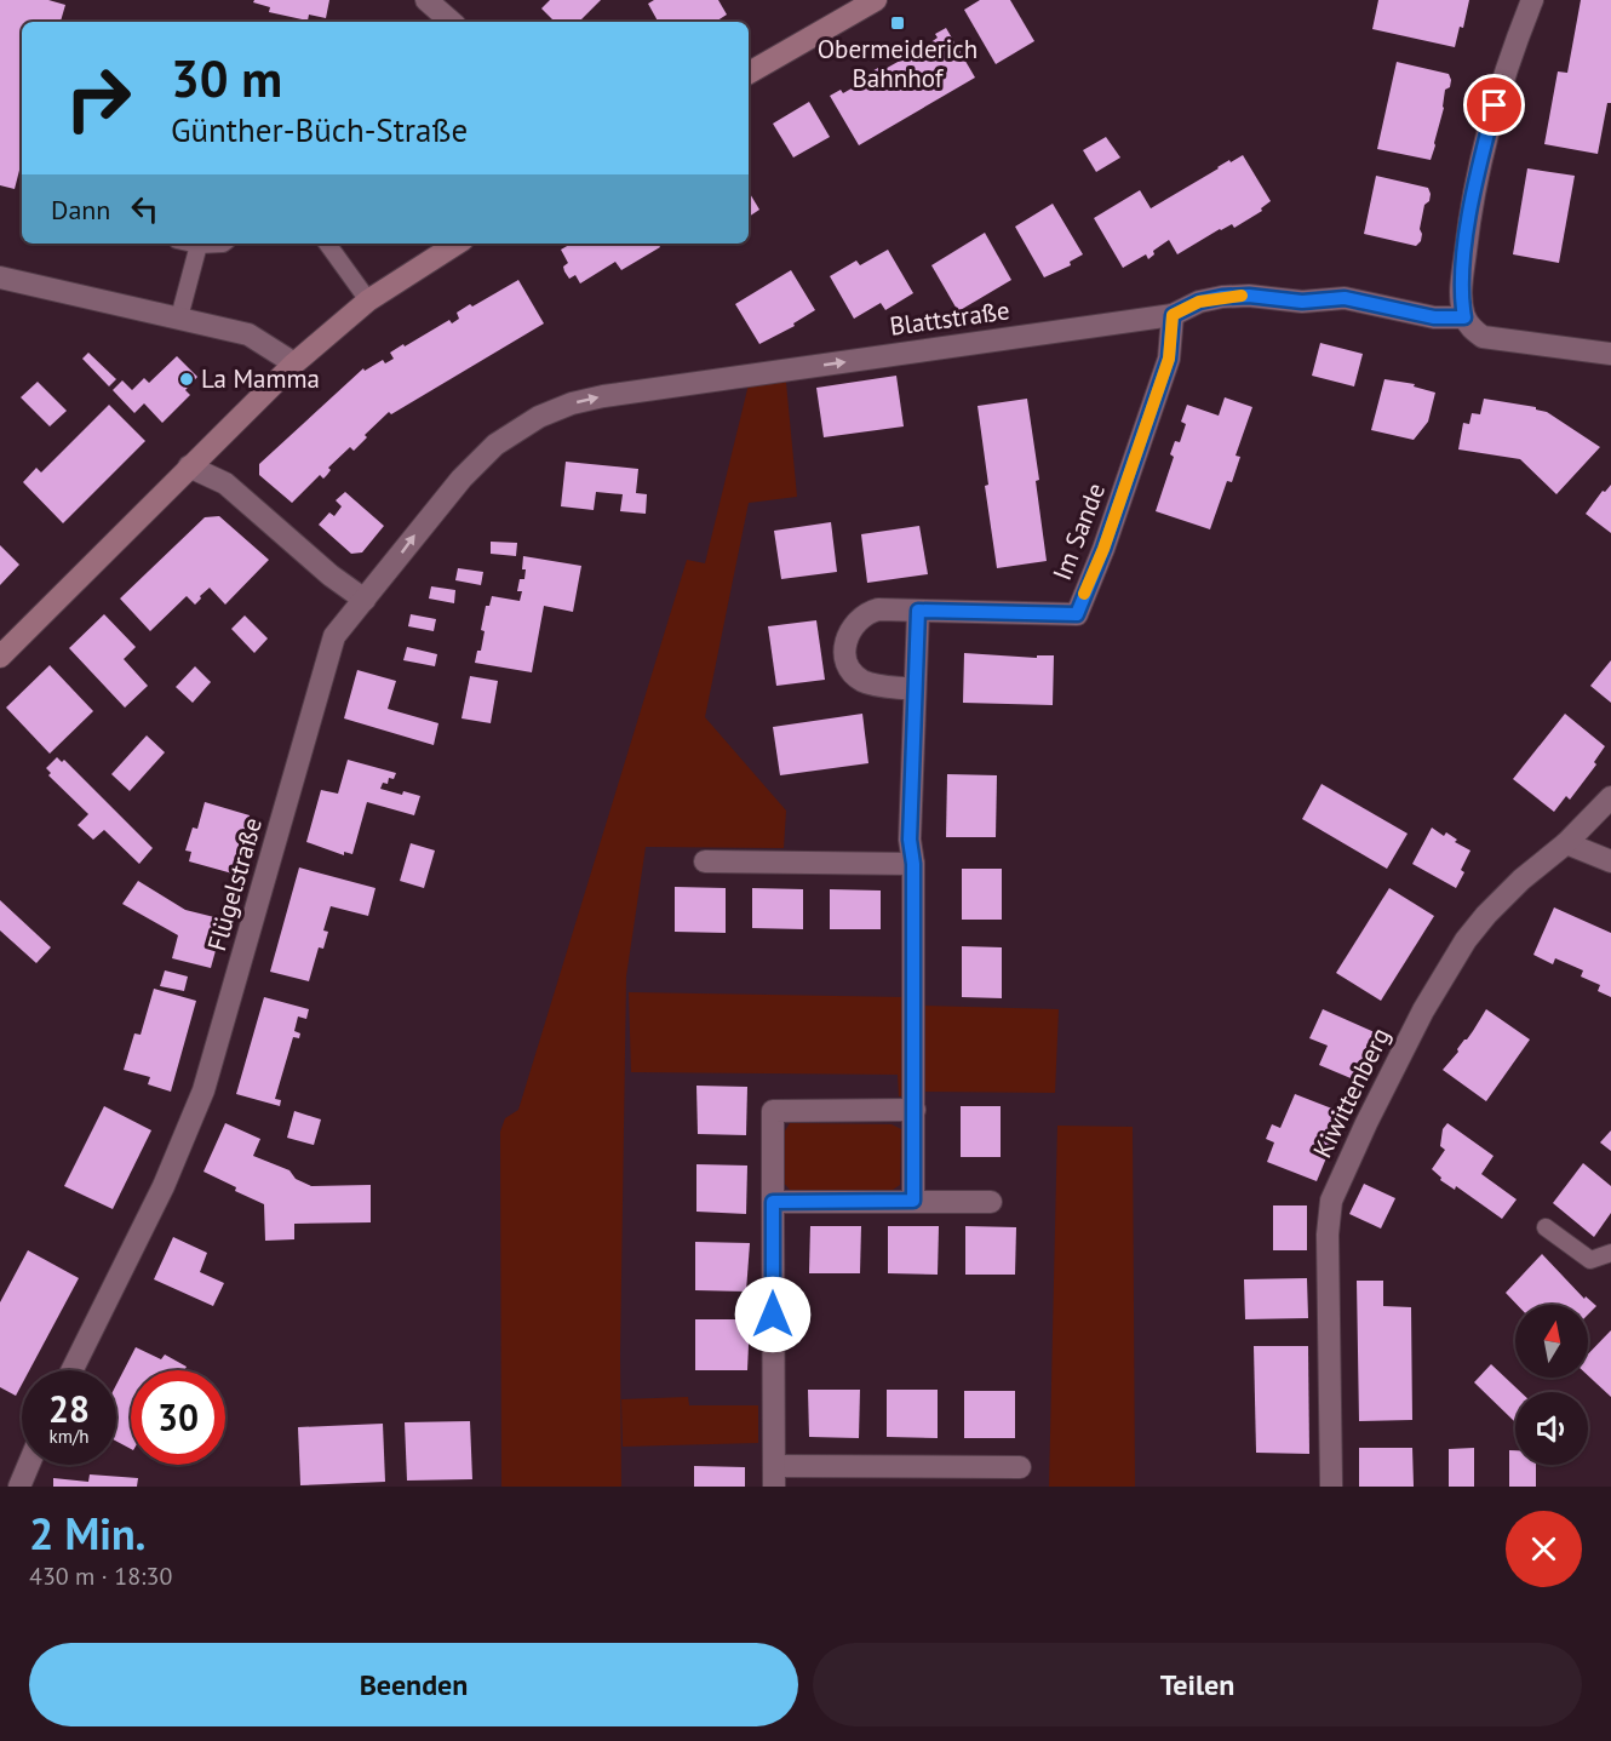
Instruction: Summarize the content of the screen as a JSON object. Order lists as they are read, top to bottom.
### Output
{
  "streets": {
    "street": [
      "Blattstraße",
      "Im Sande",
      "Flügelstraße",
      "Kiwittenberg"
    ]
  },
  "crossings": [
    ["Blattstraße", "Im Sande"],
    ["Blattstraße", "Flügelstraße"]
  ],
  "one_way": ["Blattstraße"],
  "places": {
    "transit": ["Obermeiderich Bahnhof"],
    "other": ["La Mamma"]
  },
  "north": "top",
  "page": {
    "turn": ["30 m", "Günther-Büch-Straße"],
    "then": "Dann",
    "speed": "28 km/h",
    "limit": "30",
    "heading": ["2 Min.", "430 m · 18:30"],
    "buttons": ["Beenden", "Teilen"]
  }
}
